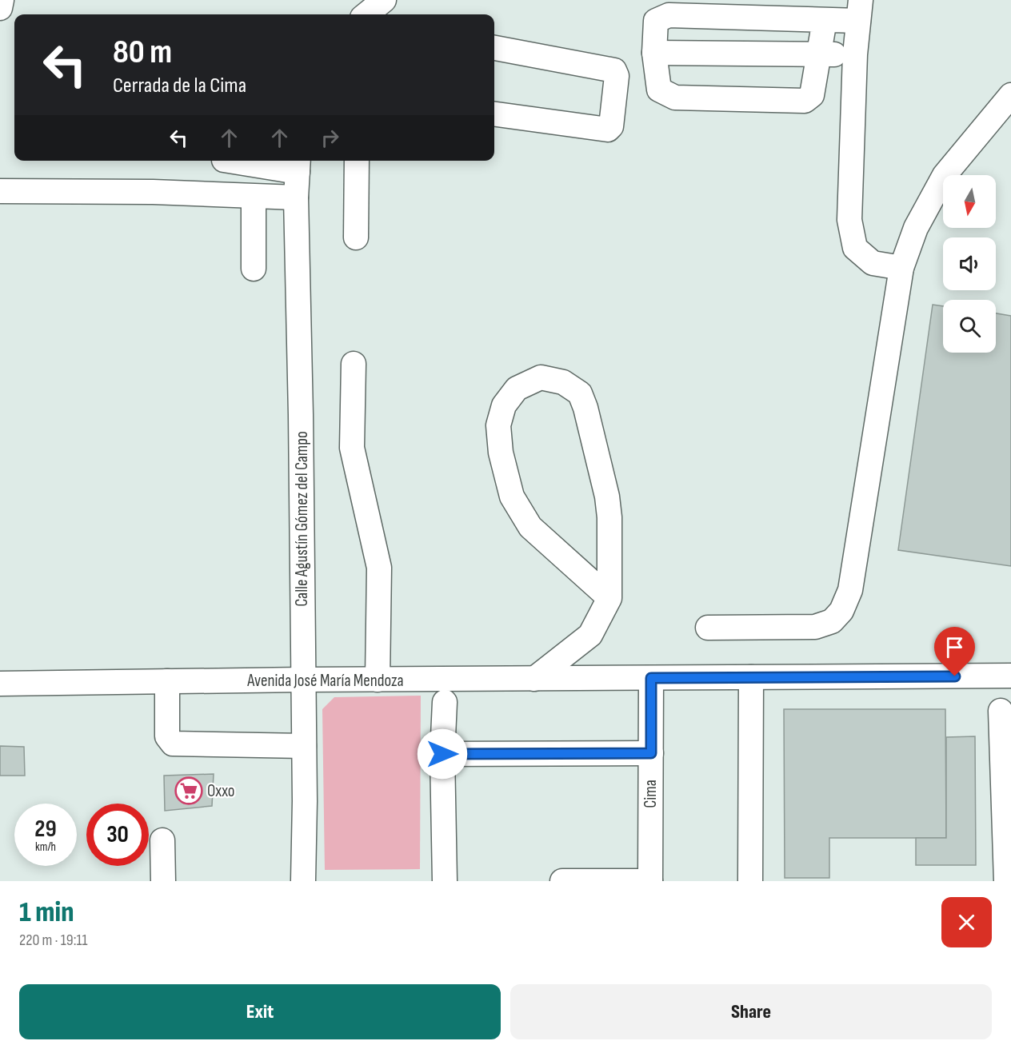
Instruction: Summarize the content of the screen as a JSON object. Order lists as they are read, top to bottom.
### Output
{
  "streets": {
    "street": ["Calle Agustín Gómez del Campo", "Avenida José María Mendoza", "Cima"]
  },
  "crossings": [
    ["Calle Agustín Gómez del Campo", "Avenida José María Mendoza"],
    ["Avenida José María Mendoza", "Cima"]
  ],
  "places": {
    "supermarket": ["Oxxo"]
  },
  "north": "bottom",
  "page": {
    "turn": ["80 m", "Cerrada de la Cima"],
    "speed": "29 km/h",
    "limit": "30",
    "heading": ["1 min", "220 m · 19:11"],
    "buttons": ["Exit", "Share"]
  }
}
